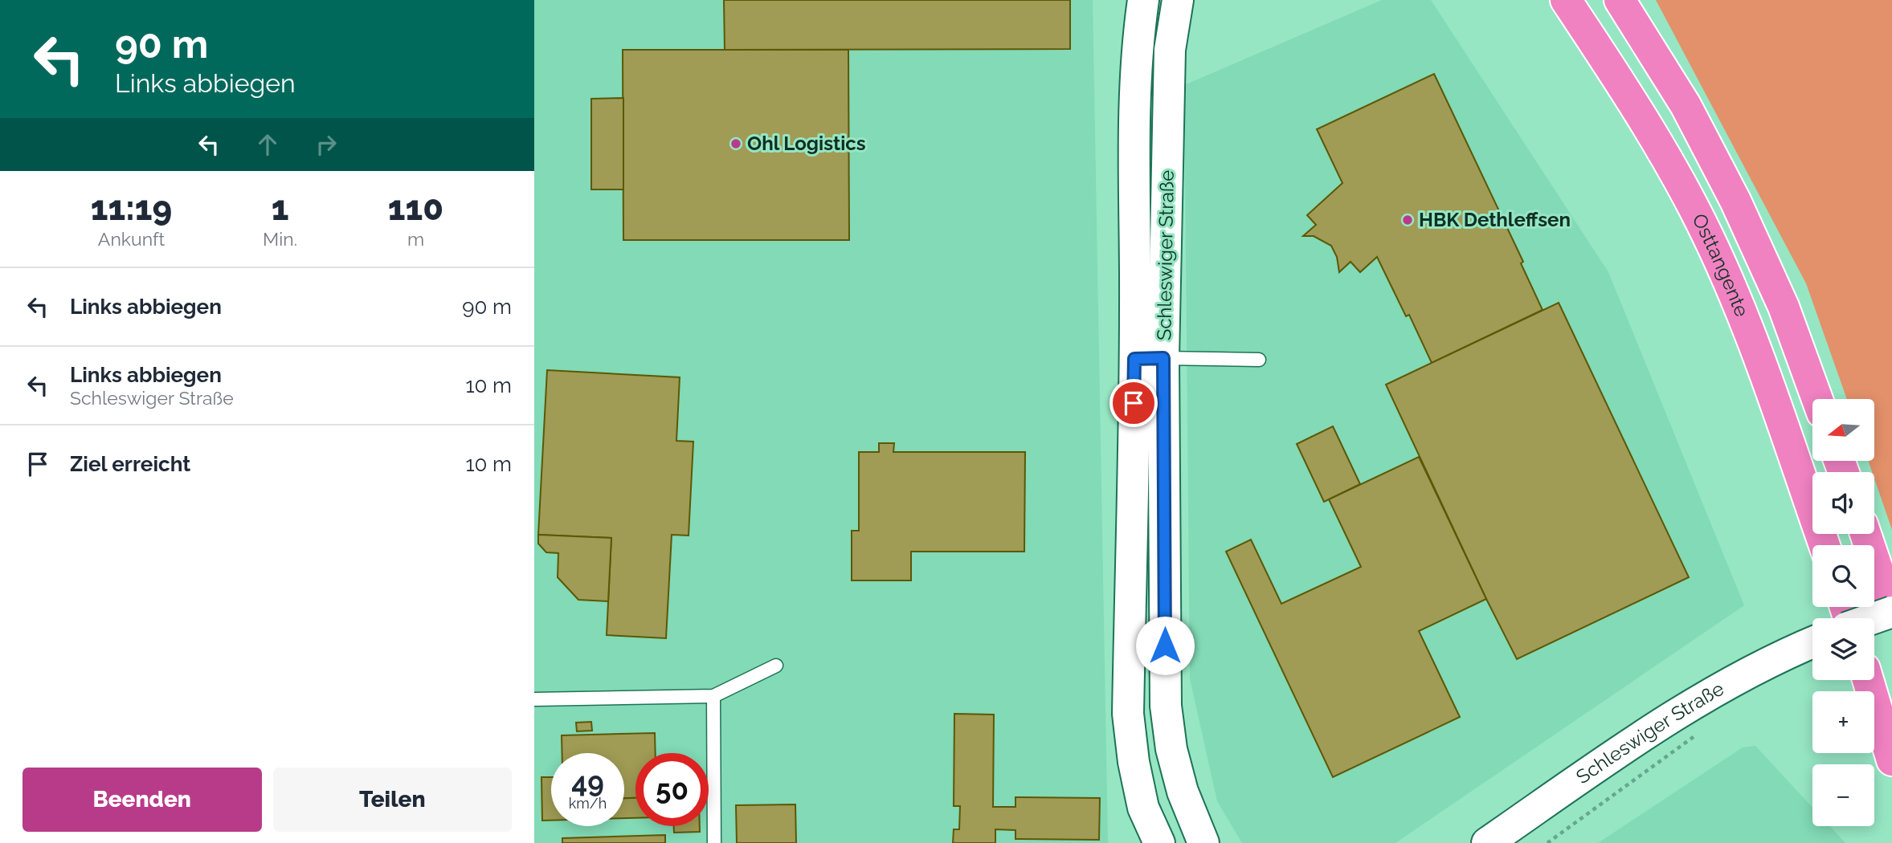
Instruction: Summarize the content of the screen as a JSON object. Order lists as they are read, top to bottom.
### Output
{
  "streets": {
    "highway": ["Osttangente"],
    "main road": ["Schleswiger Straße"]
  },
  "places": ["Ohl Logistics", "HBK Dethleffsen"],
  "north": "left",
  "page": {
    "turn": ["90 m", "Links abbiegen"],
    "eta": [
      "11:19",
      "Ankunft",
      "1",
      "Min.",
      "110",
      "m"
    ],
    "list": [
      {
        "name": "Links abbiegen",
        "value": "90 m"
      },
      {
        "name": "Links abbiegen",
        "note": "Schleswiger Straße",
        "value": "10 m"
      },
      {
        "name": "Ziel erreicht",
        "value": "10 m"
      }
    ],
    "map_buttons": ["+", "−"],
    "speed": "49 km/h",
    "limit": "50",
    "buttons": ["Beenden", "Teilen"]
  }
}
